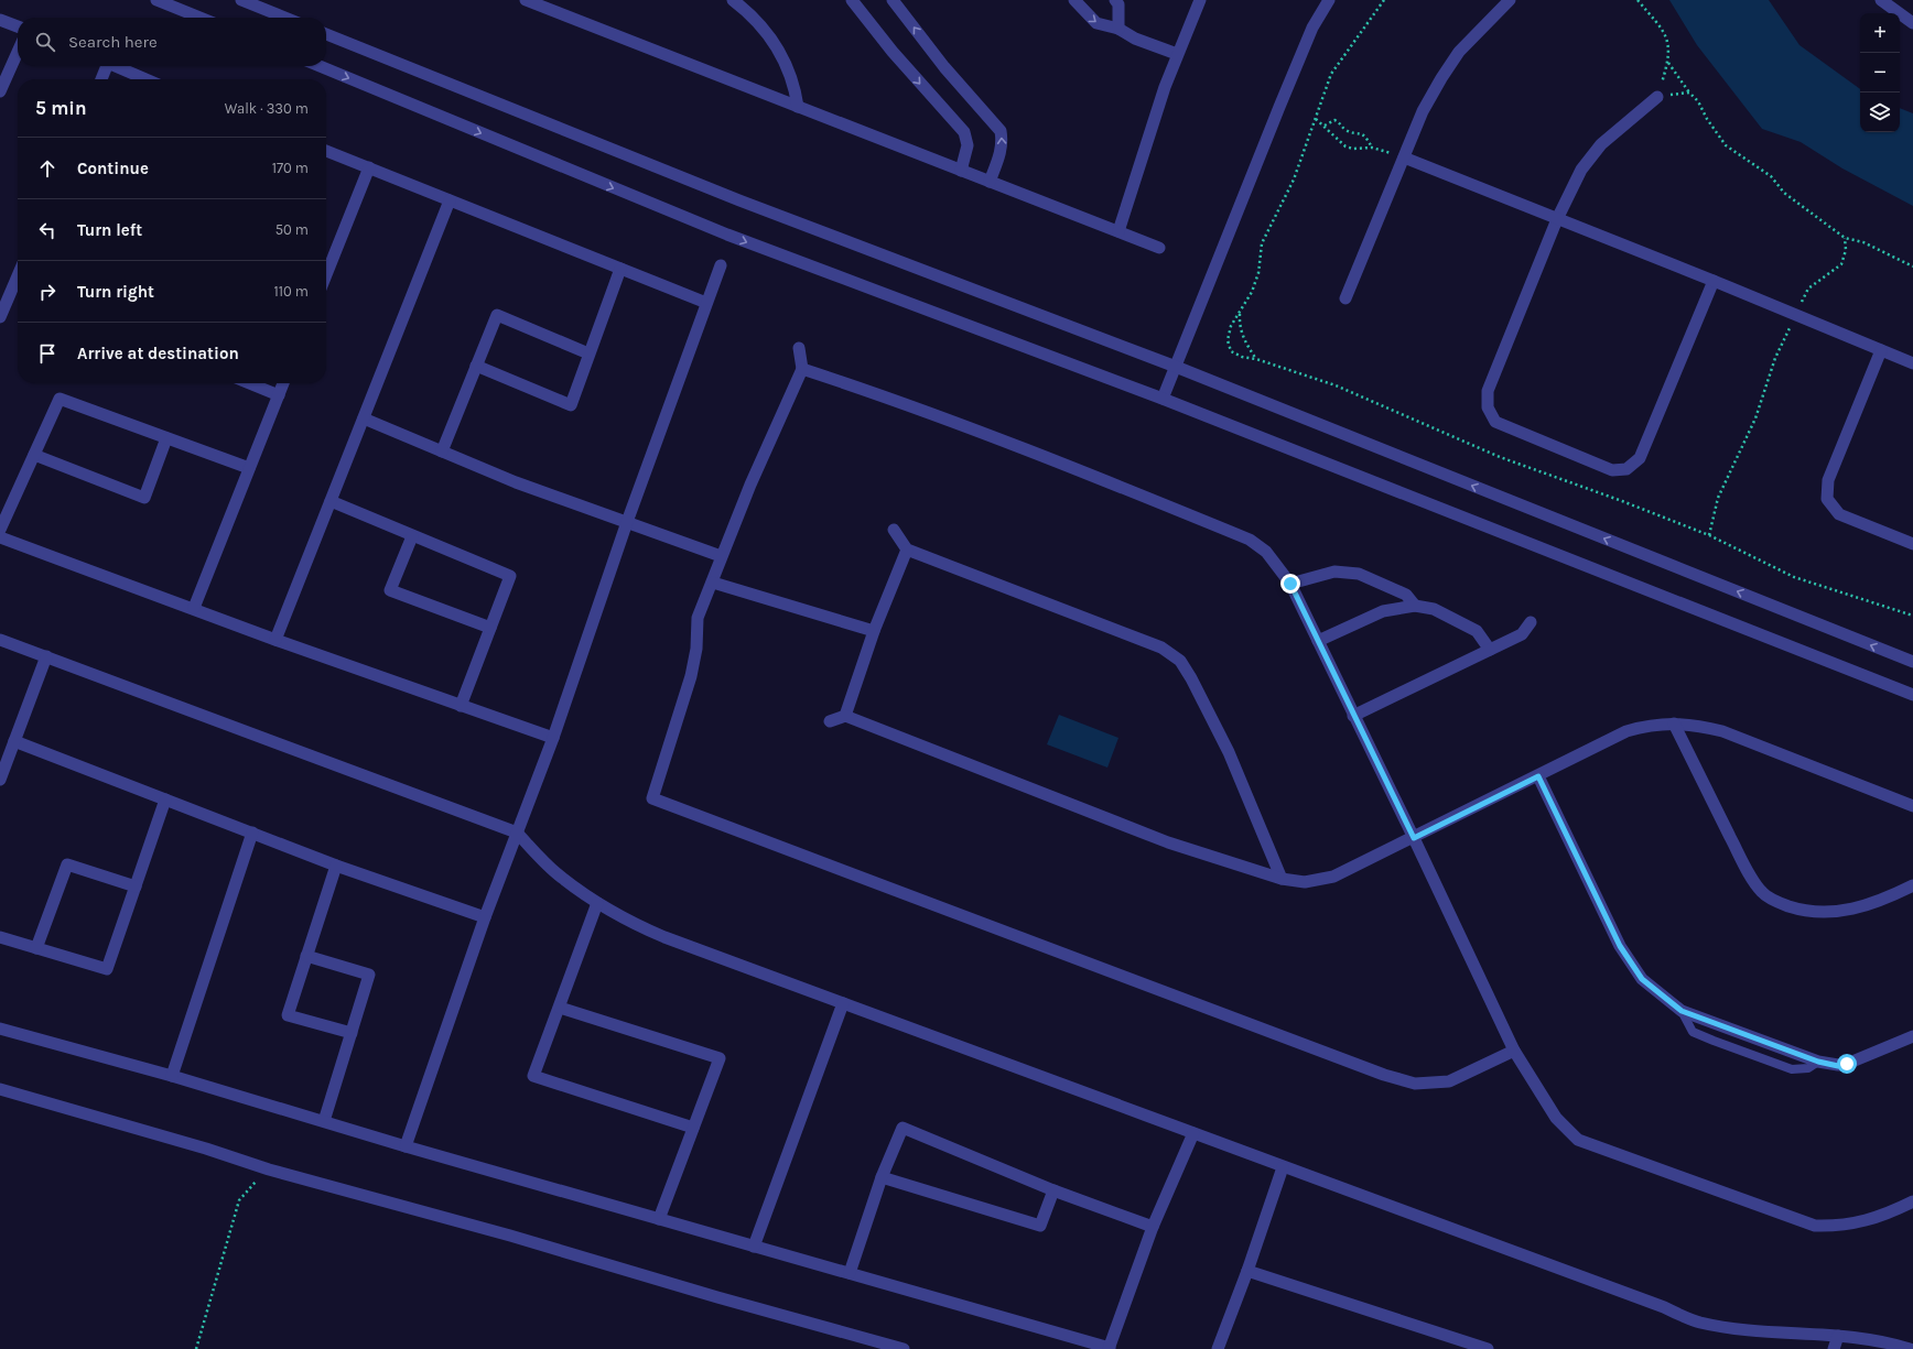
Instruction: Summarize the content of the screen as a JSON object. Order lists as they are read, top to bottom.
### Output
{
  "page": {
    "map_buttons": ["+", "−"],
    "search": "Search here",
    "heading": ["5 min", "Walk · 330 m"],
    "list": [
      ["Continue", "170 m"],
      ["Turn left", "50 m"],
      ["Turn right", "110 m"],
      "Arrive at destination"
    ]
  }
}
